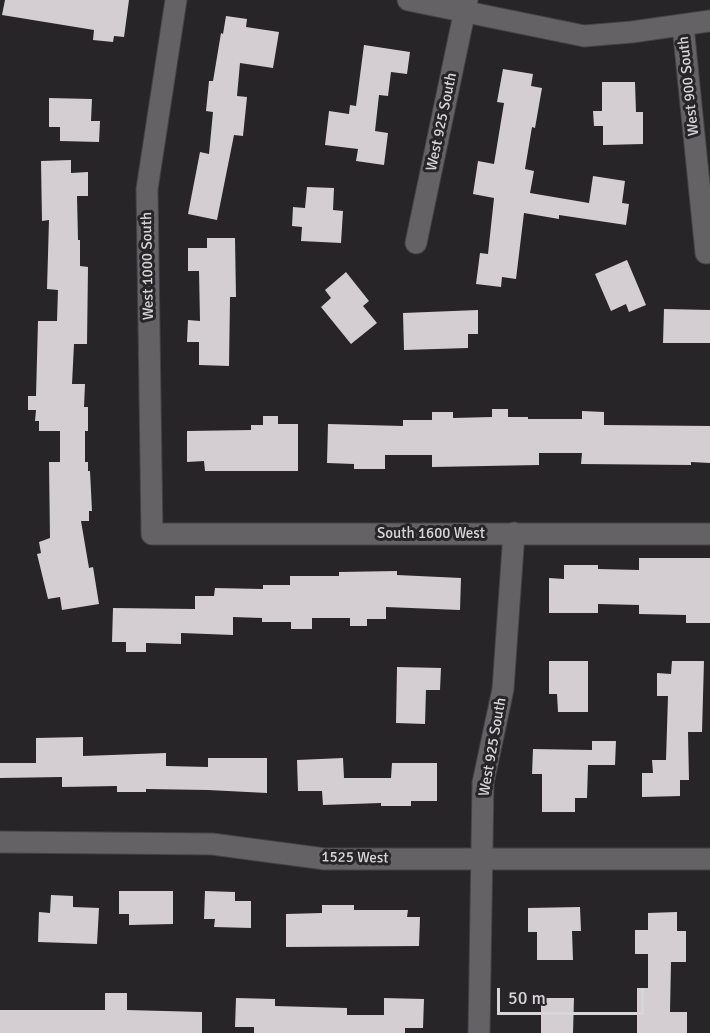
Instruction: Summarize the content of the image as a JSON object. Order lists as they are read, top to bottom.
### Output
{
  "streets": {
    "street": [
      "West 900 South",
      "West 925 South",
      "West 1000 South",
      "South 1600 West",
      "1525 West"
    ]
  },
  "crossings": [
    ["West 925 South", "South 1600 West"],
    ["West 925 South", "1525 West"],
    ["West 1000 South", "South 1600 West"]
  ],
  "scale_bar": "50 m"
}
